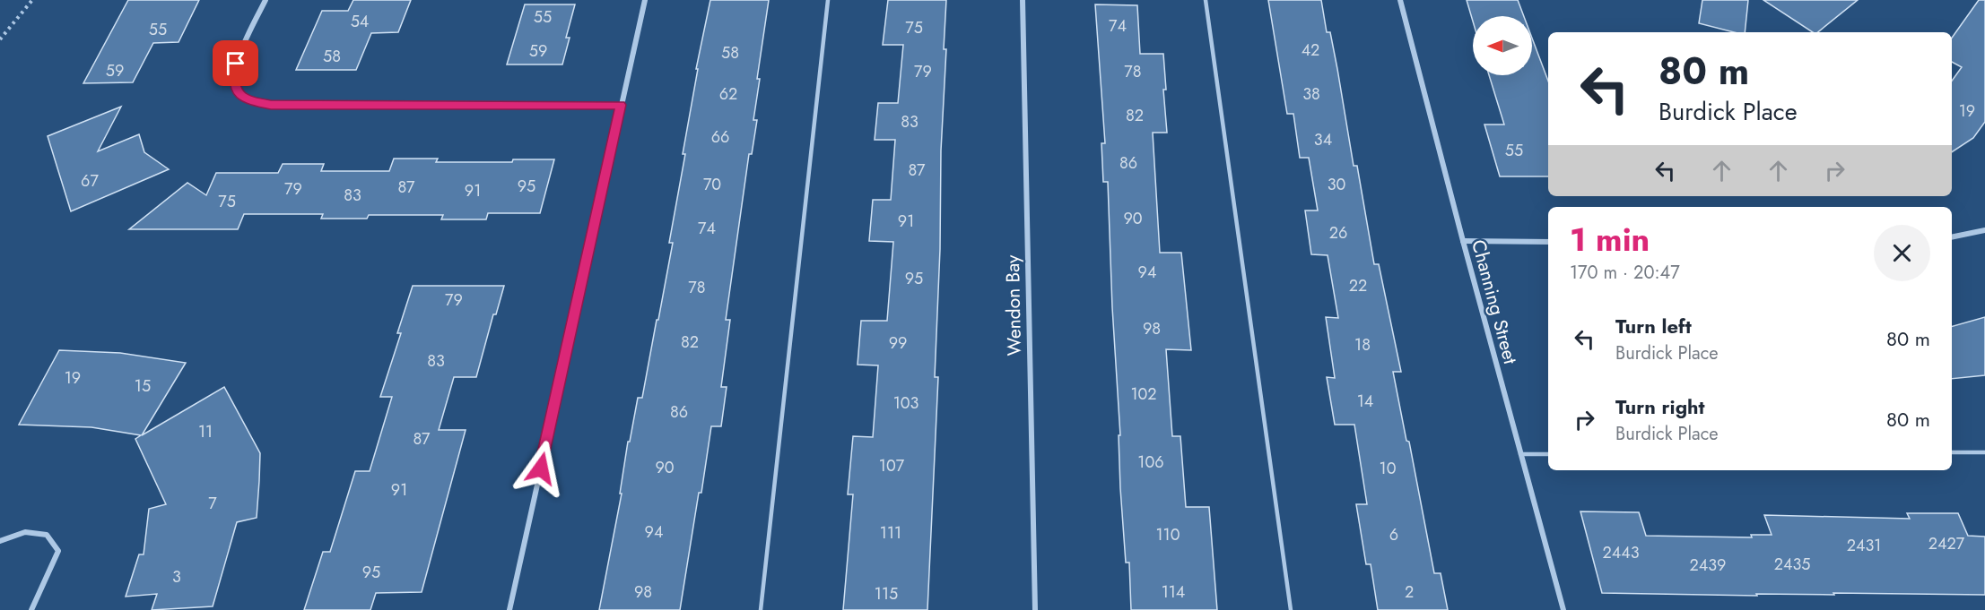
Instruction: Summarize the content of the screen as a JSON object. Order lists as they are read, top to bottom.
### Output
{
  "streets": {
    "street": ["Channing Street", "Wendon Bay"]
  },
  "house_numbers": [
    "55",
    "54",
    "74",
    "75",
    "55",
    "42",
    "59",
    "58",
    "58",
    "59",
    "79",
    "78",
    "62",
    "38",
    "19",
    "82",
    "83",
    "66",
    "34",
    "55",
    "86",
    "87",
    "67",
    "70",
    "30",
    "95",
    "87",
    "79",
    "91",
    "83",
    "75",
    "90",
    "91",
    "74",
    "26",
    "94",
    "95",
    "22",
    "78",
    "79",
    "98",
    "82",
    "99",
    "18",
    "83",
    "19",
    "15",
    "102",
    "14",
    "103",
    "86",
    "11",
    "87",
    "106",
    "107",
    "90",
    "10",
    "91",
    "7",
    "94",
    "111",
    "110",
    "6",
    "2427",
    "2431",
    "2443",
    "2435",
    "2439",
    "95",
    "3",
    "98",
    "114",
    "2",
    "115"
  ],
  "north": "left",
  "page": {
    "turn": ["80 m", "Burdick Place"],
    "heading": ["1 min", "170 m · 20:47"],
    "list": [
      {
        "name": "Turn left",
        "note": "Burdick Place",
        "value": "80 m"
      },
      {
        "name": "Turn right",
        "note": "Burdick Place",
        "value": "80 m"
      }
    ]
  }
}
